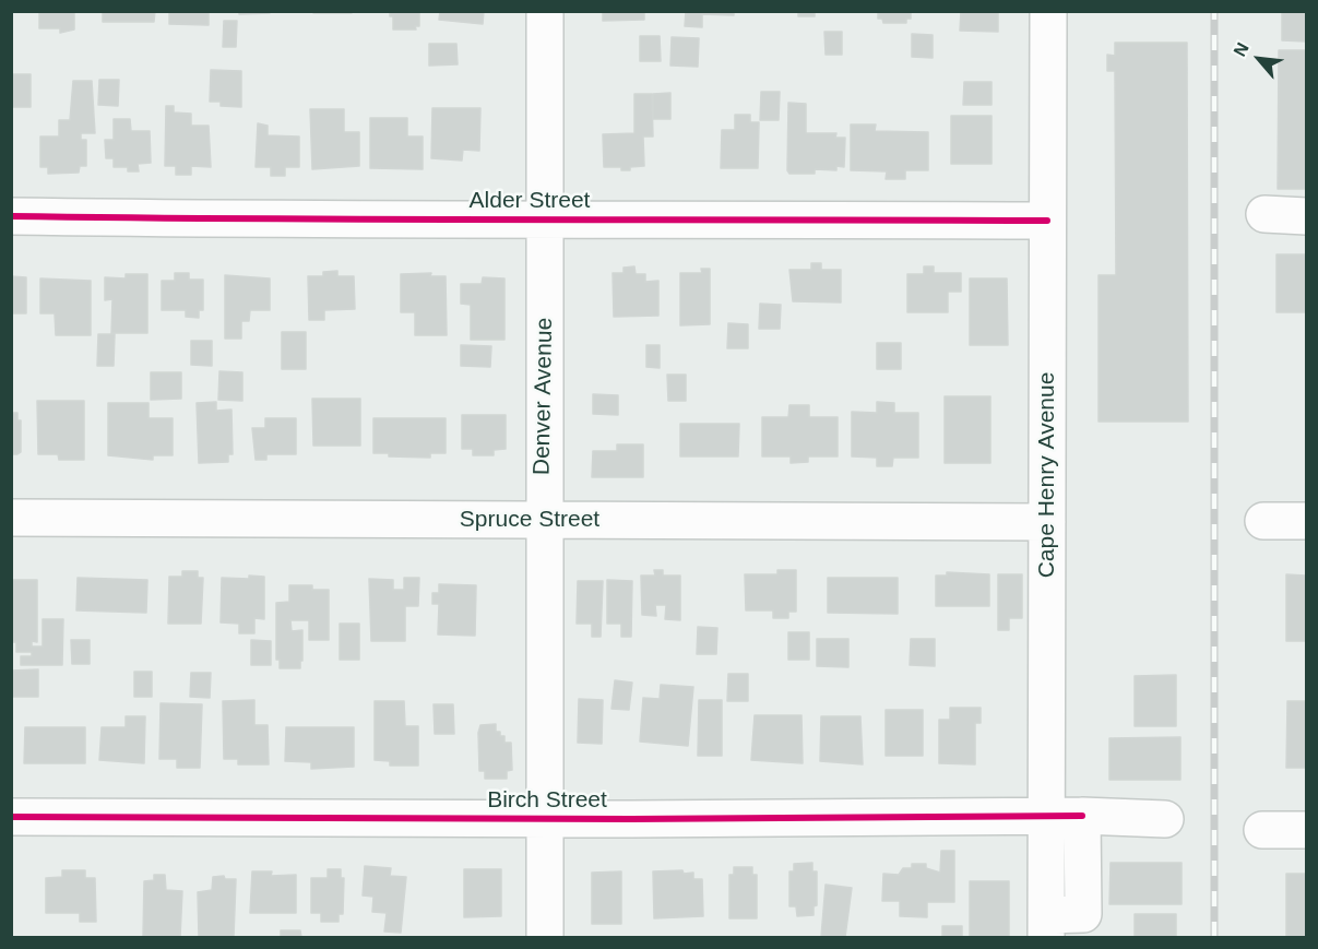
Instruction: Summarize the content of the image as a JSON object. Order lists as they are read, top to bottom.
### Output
{
  "streets": {
    "street": [
      "Alder Street",
      "Denver Avenue",
      "Cape Henry Avenue",
      "Spruce Street",
      "Birch Street"
    ]
  },
  "crossings": [
    ["Alder Street", "Denver Avenue"],
    ["Alder Street", "Cape Henry Avenue"],
    ["Denver Avenue", "Spruce Street"],
    ["Denver Avenue", "Birch Street"],
    ["Cape Henry Avenue", "Spruce Street"],
    ["Cape Henry Avenue", "Birch Street"]
  ],
  "north": "top left"
}
